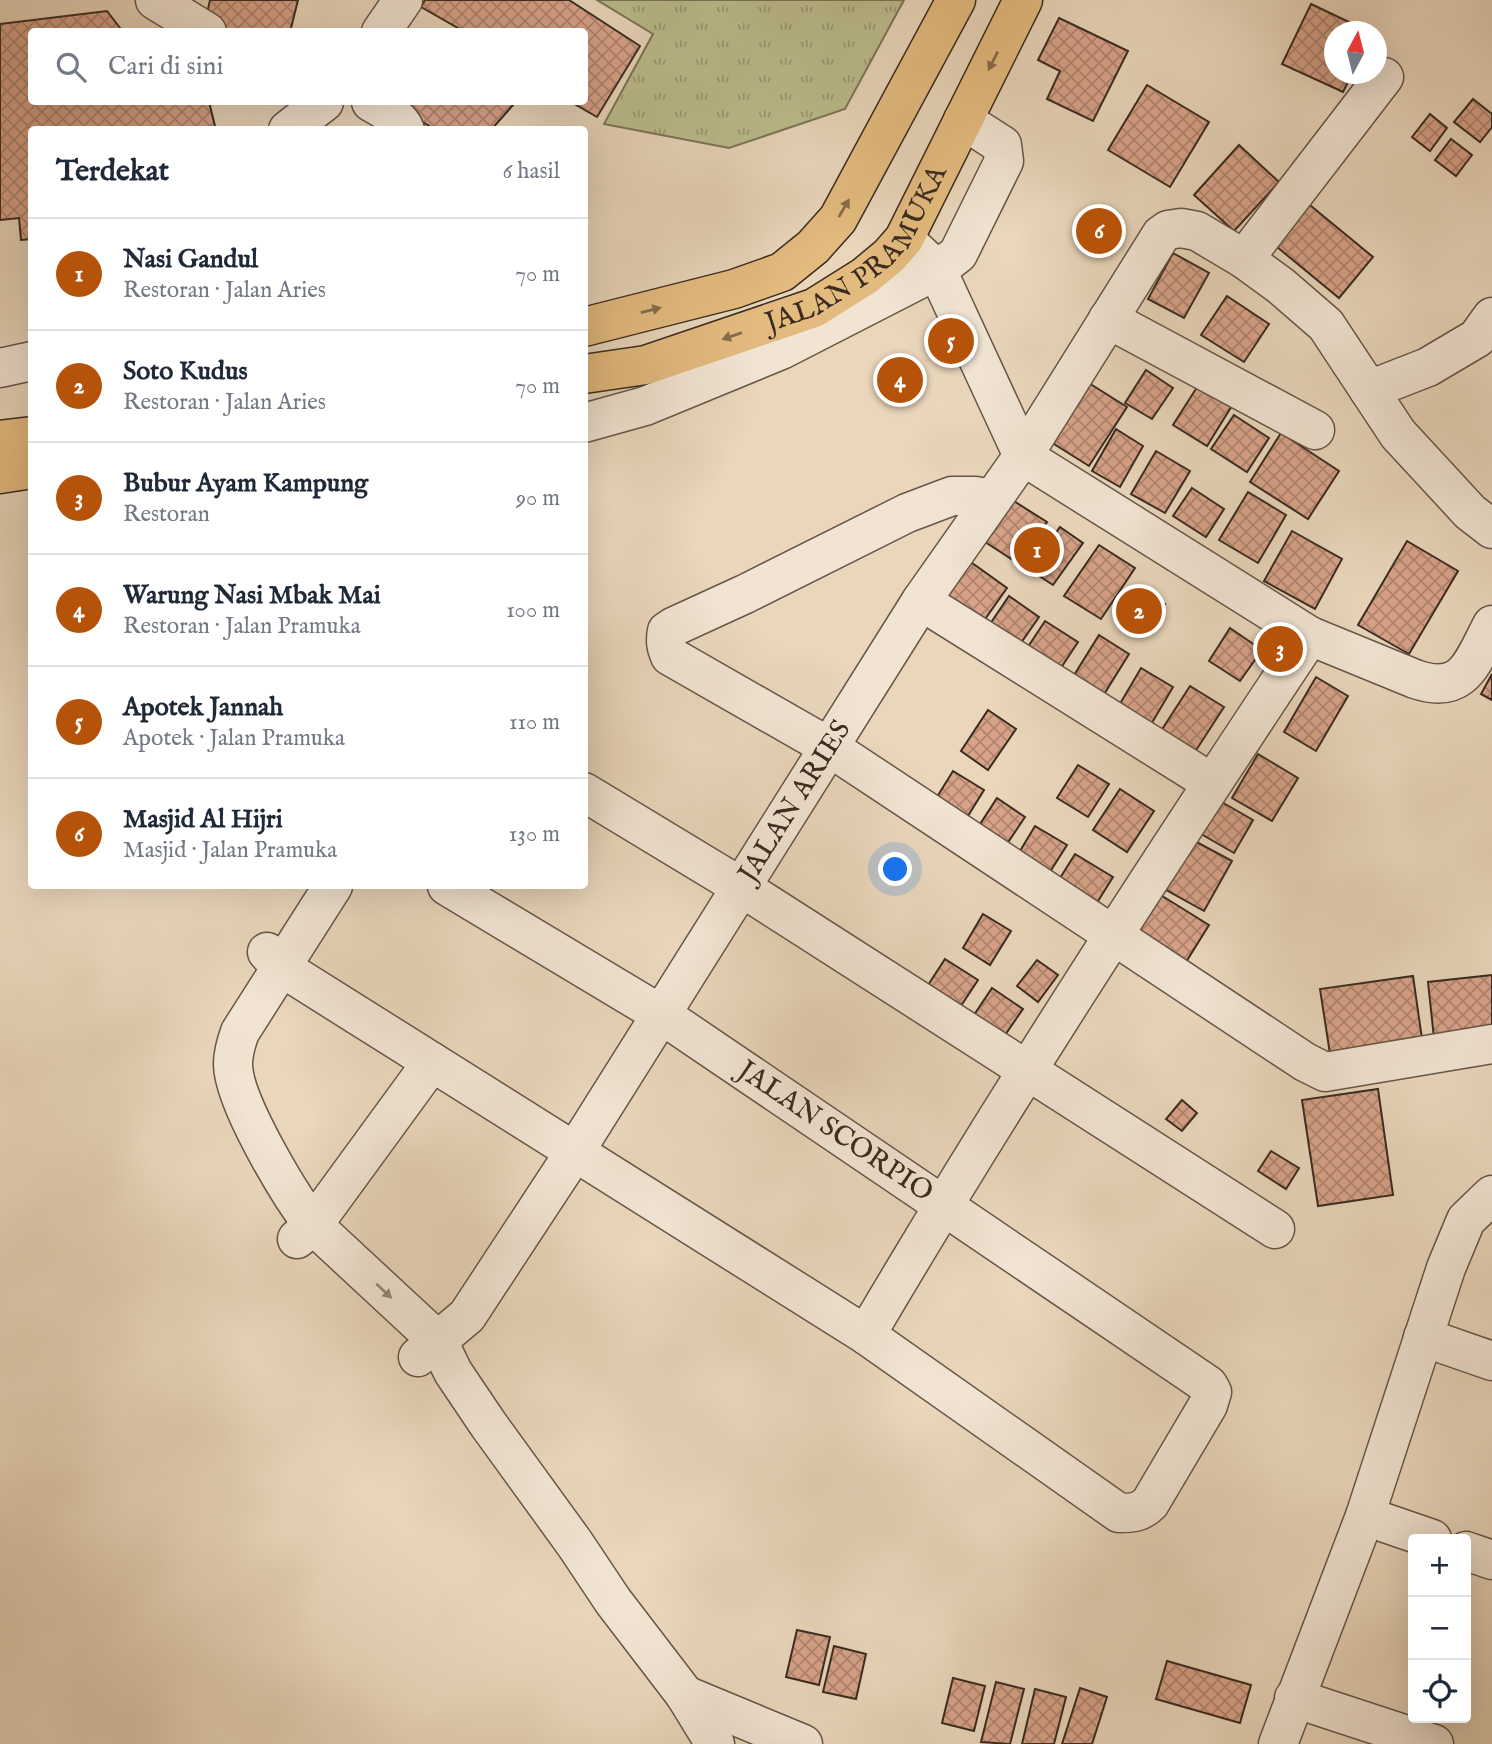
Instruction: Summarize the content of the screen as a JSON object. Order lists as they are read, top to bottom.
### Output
{
  "streets": {
    "main road": ["JALAN PRAMUKA"],
    "street": ["JALAN ARIES", "JALAN SCORPIO"]
  },
  "crossings": [
    ["JALAN ARIES", "JALAN SCORPIO"]
  ],
  "north": "top",
  "page": {
    "search": "Cari di sini",
    "heading": ["Terdekat", "6 hasil"],
    "pins": [
      "6",
      "5",
      "4",
      "1",
      "2",
      "3"
    ],
    "list": [
      {
        "mark": "1",
        "name": "Nasi Gandul",
        "note": "Restoran · Jalan Aries",
        "value": "70 m"
      },
      {
        "mark": "2",
        "name": "Soto Kudus",
        "note": "Restoran · Jalan Aries",
        "value": "70 m"
      },
      {
        "mark": "3",
        "name": "Bubur Ayam Kampung",
        "note": "Restoran",
        "value": "90 m"
      },
      {
        "mark": "4",
        "name": "Warung Nasi Mbak Mai",
        "note": "Restoran · Jalan Pramuka",
        "value": "100 m"
      },
      {
        "mark": "5",
        "name": "Apotek Jannah",
        "note": "Apotek · Jalan Pramuka",
        "value": "110 m"
      },
      {
        "mark": "6",
        "name": "Masjid Al Hijri",
        "note": "Masjid · Jalan Pramuka",
        "value": "130 m"
      }
    ],
    "map_buttons": ["+", "−"]
  }
}
